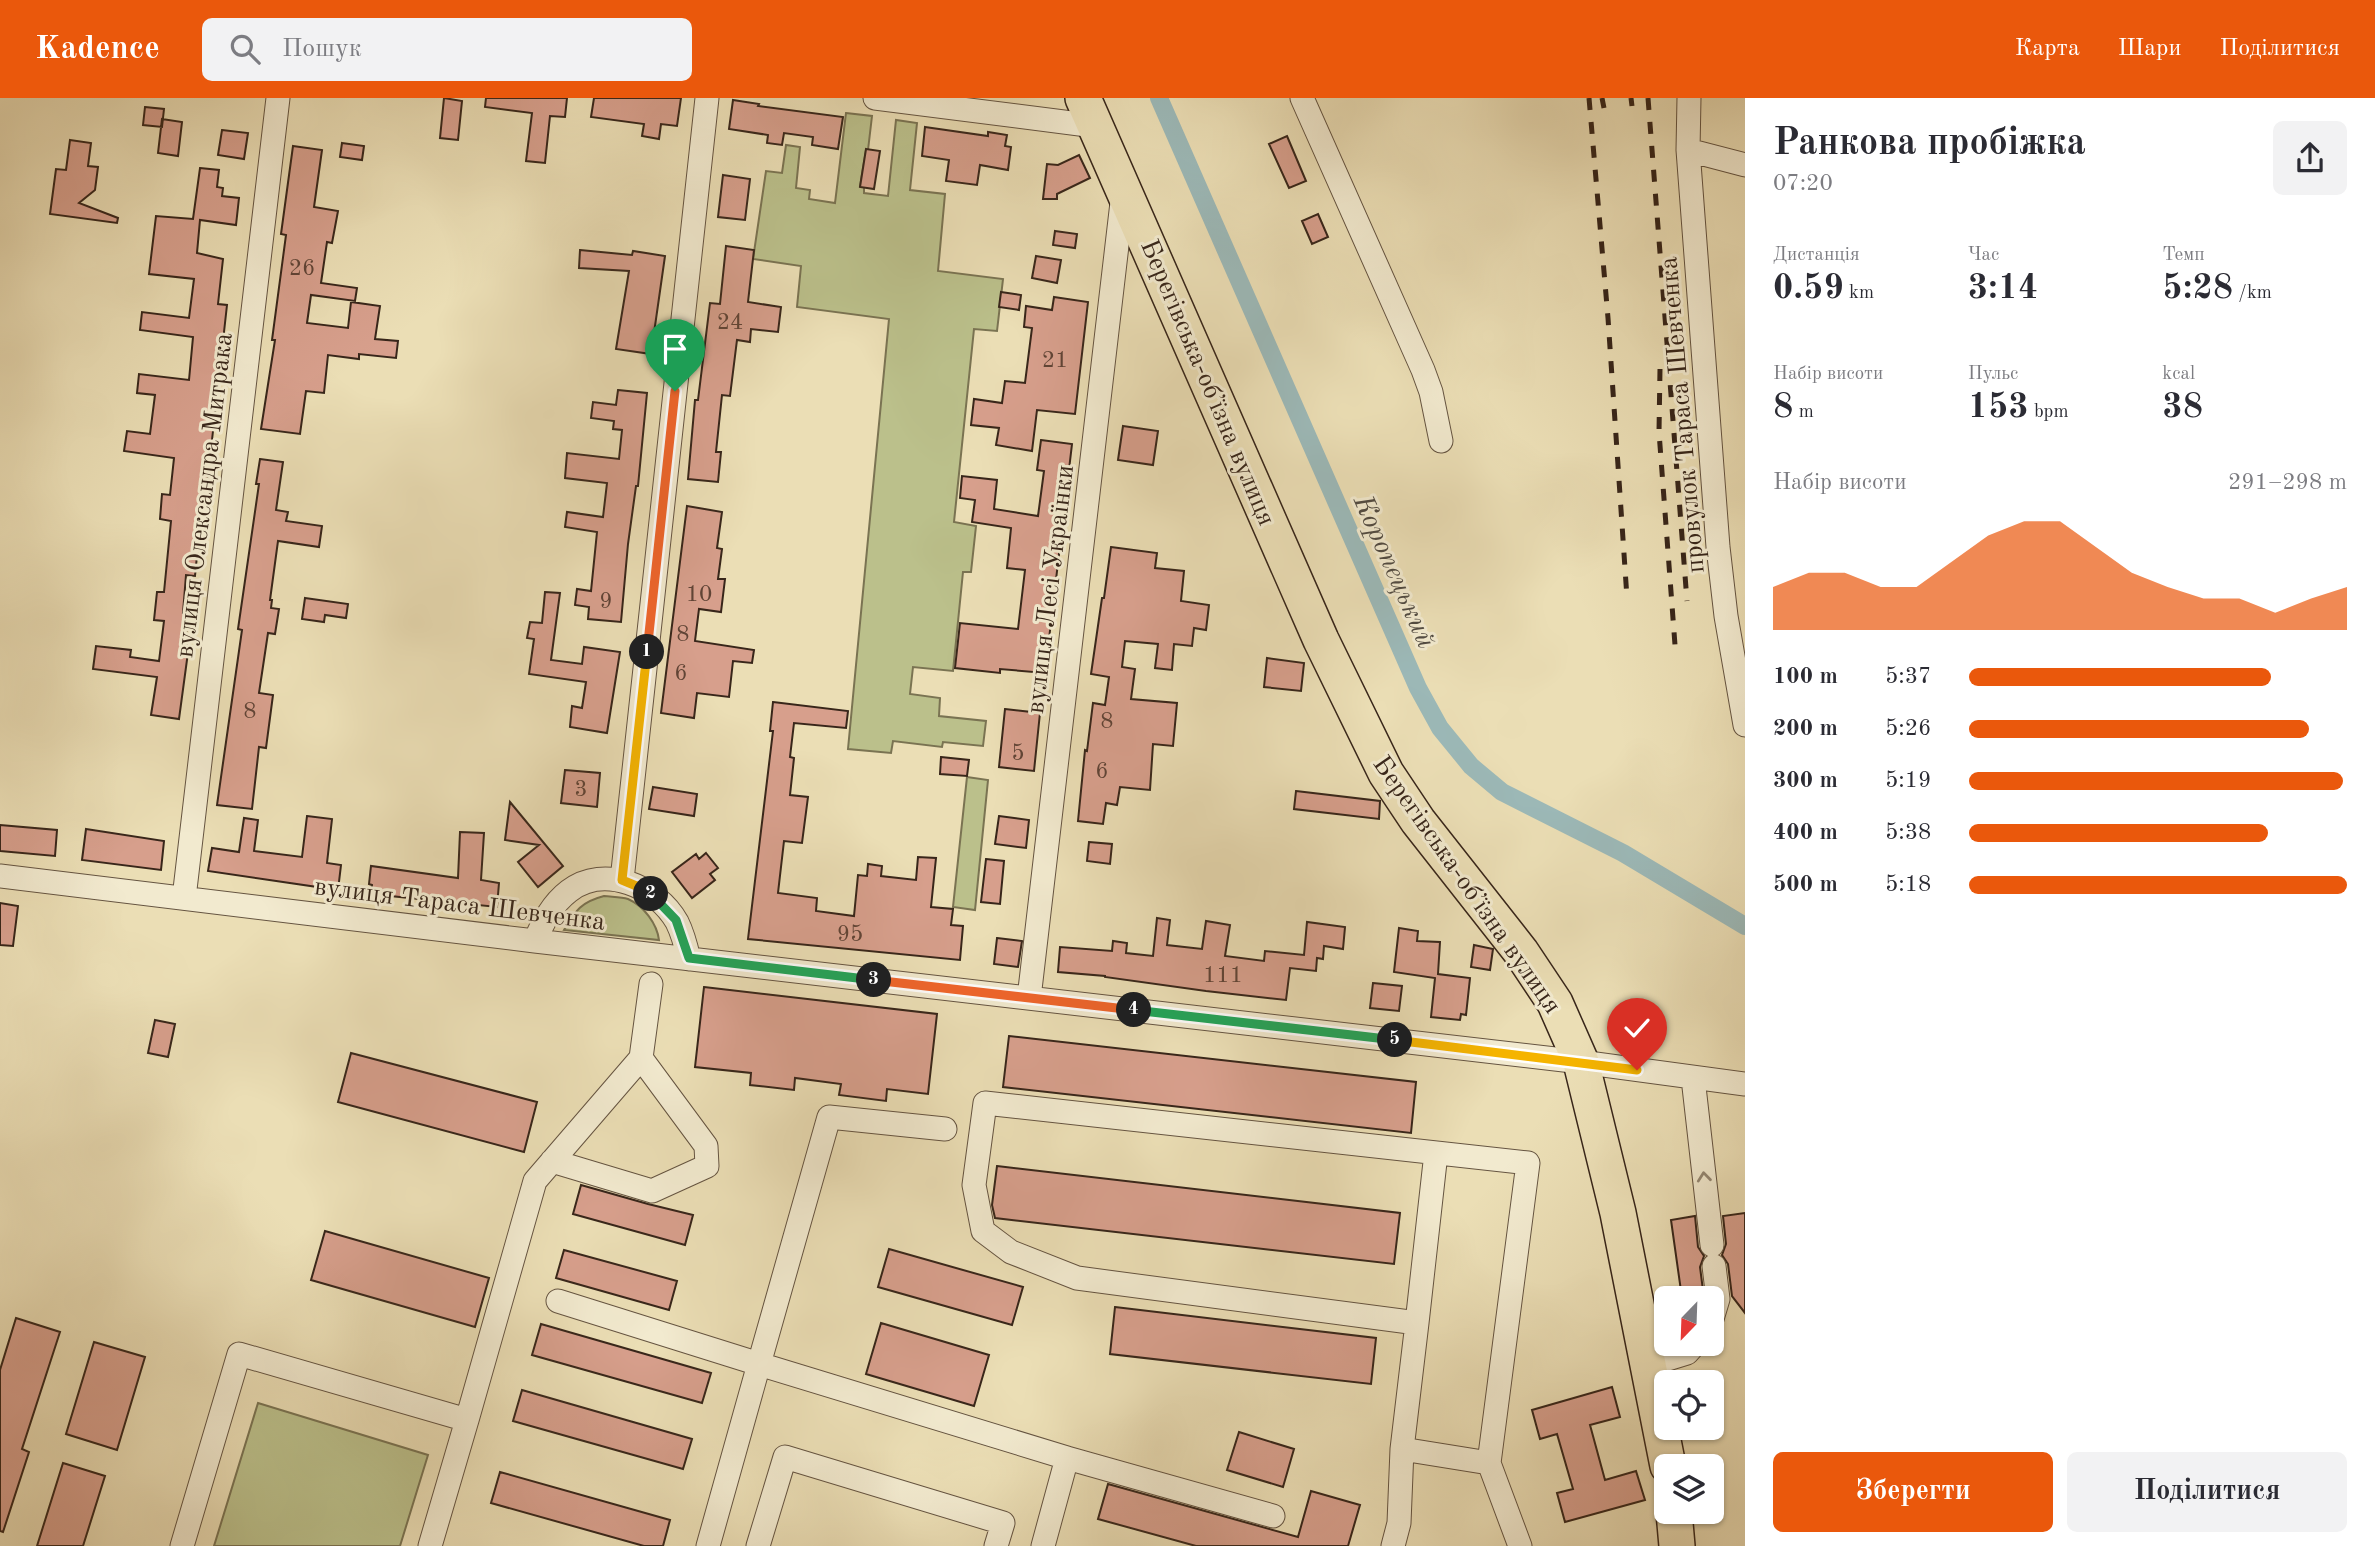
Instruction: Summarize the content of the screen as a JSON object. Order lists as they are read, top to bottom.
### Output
{
  "streets": {
    "highway": ["Берегівська-обʼїзна вулиця"],
    "street": [
      "провулок Тараса Шевченка",
      "вулиця Олександра Митрака",
      "вулиця Лесі Українки",
      "вулиця Тараса Шевченка"
    ]
  },
  "crossings": [
    ["Берегівська-обʼїзна вулиця", "вулиця Лесі Українки"],
    ["Берегівська-обʼїзна вулиця", "вулиця Тараса Шевченка"],
    ["вулиця Олександра Митрака", "вулиця Тараса Шевченка"],
    ["вулиця Лесі Українки", "вулиця Тараса Шевченка"]
  ],
  "water": ["Коропецький"],
  "house_numbers": [
    "26",
    "24",
    "21",
    "10",
    "9",
    "8",
    "6",
    "8",
    "8",
    "5",
    "6",
    "3",
    "95",
    "111"
  ],
  "north": "bottom left",
  "page": {
    "header": "Kadence",
    "search": "Пошук",
    "nav": ["Карта", "Шари", "Поділитися"],
    "heading": ["Ранкова пробіжка", "07:20"],
    "stats": [
      ["Дистанція", "0.59 km"],
      ["Час", "3:14"],
      ["Темп", "5:28 /km"],
      ["Набір висоти", "8 m"],
      ["Пульс", "153 bpm"],
      ["kcal", "38"]
    ],
    "chart": ["Набір висоти", "291–298 m"],
    "pins": [
      "1",
      "2",
      "3",
      "4",
      "5"
    ],
    "list": [
      {
        "name": "100 m",
        "note": "5:37"
      },
      {
        "name": "200 m",
        "note": "5:26"
      },
      {
        "name": "300 m",
        "note": "5:19"
      },
      {
        "name": "400 m",
        "note": "5:38"
      },
      {
        "name": "500 m",
        "note": "5:18"
      }
    ],
    "buttons": ["Зберегти", "Поділитися"]
  }
}
